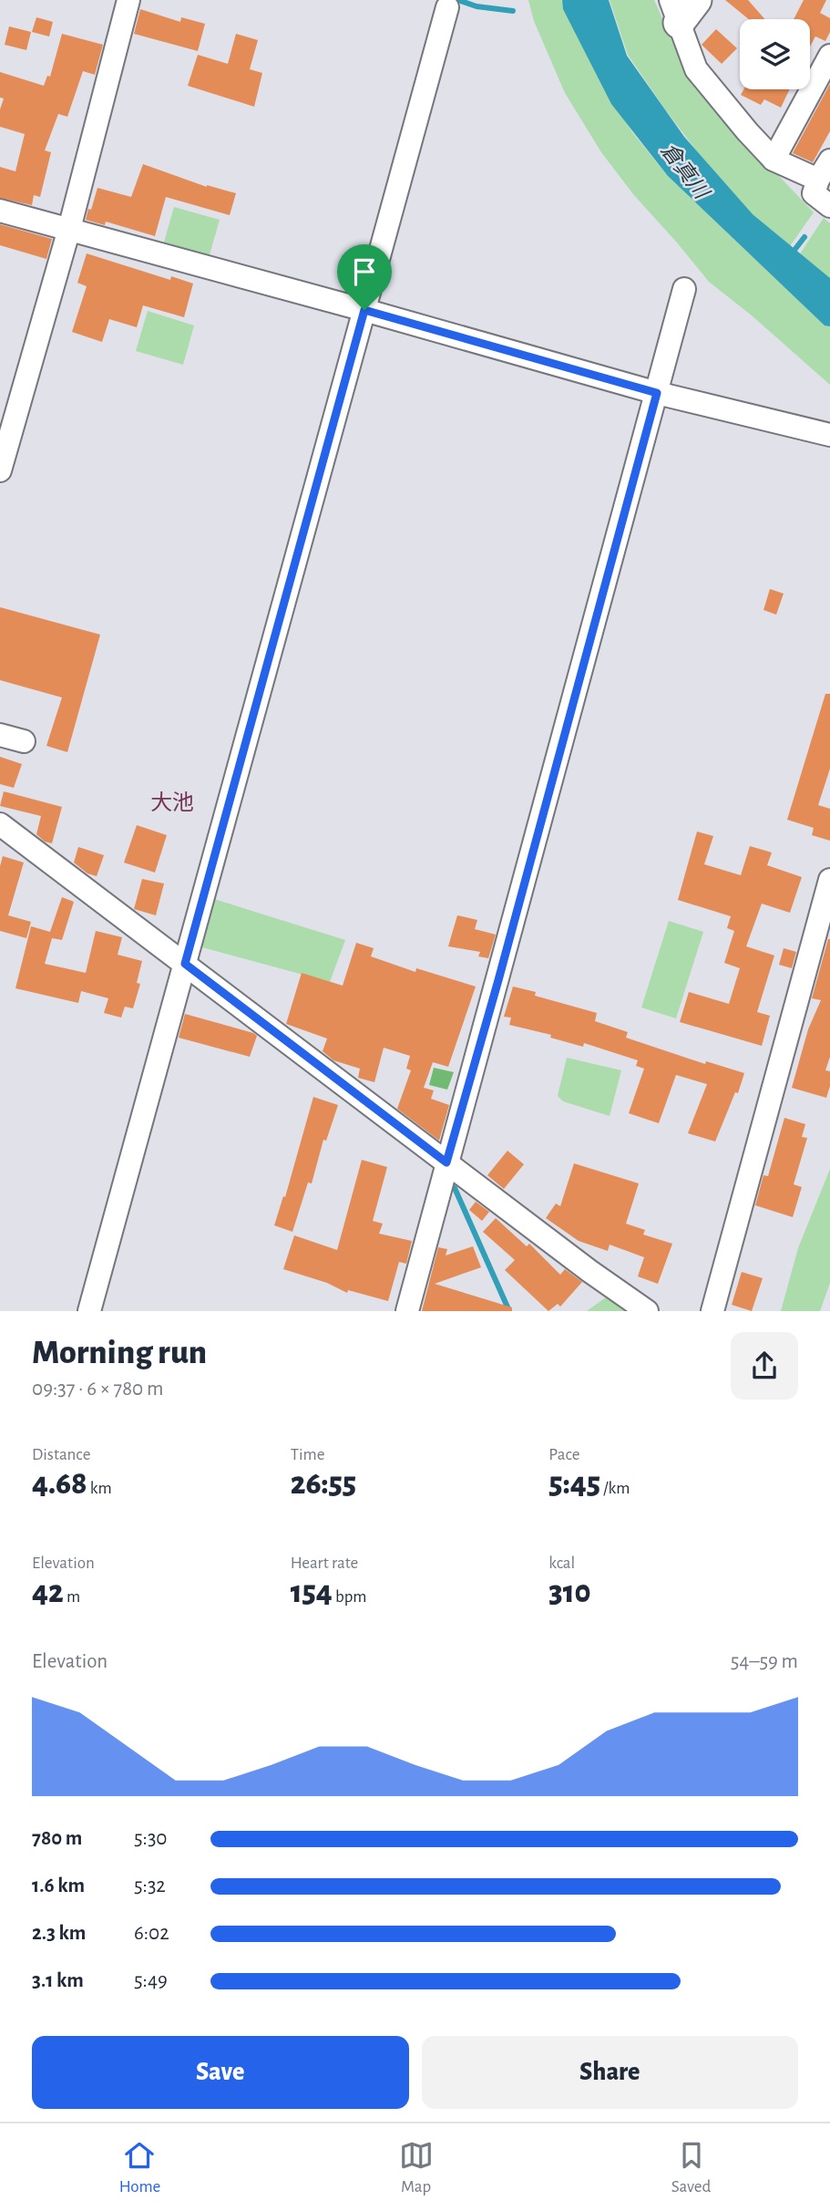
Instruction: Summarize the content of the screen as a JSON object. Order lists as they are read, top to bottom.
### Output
{
  "districts": ["大池"],
  "water": ["倉真川"],
  "page": {
    "heading": ["Morning run", "09:37 · 6 × 780 m"],
    "stats": [
      ["Distance", "4.68 km"],
      ["Time", "26:55"],
      ["Pace", "5:45 /km"],
      ["Elevation", "42 m"],
      ["Heart rate", "154 bpm"],
      ["kcal", "310"]
    ],
    "chart": ["Elevation", "54–59 m"],
    "list": [
      {
        "name": "780 m",
        "note": "5:30"
      },
      {
        "name": "1.6 km",
        "note": "5:32"
      },
      {
        "name": "2.3 km",
        "note": "6:02"
      },
      {
        "name": "3.1 km",
        "note": "5:49"
      }
    ],
    "buttons": ["Save", "Share"],
    "tabs": ["Home", "Map", "Saved"]
  }
}
